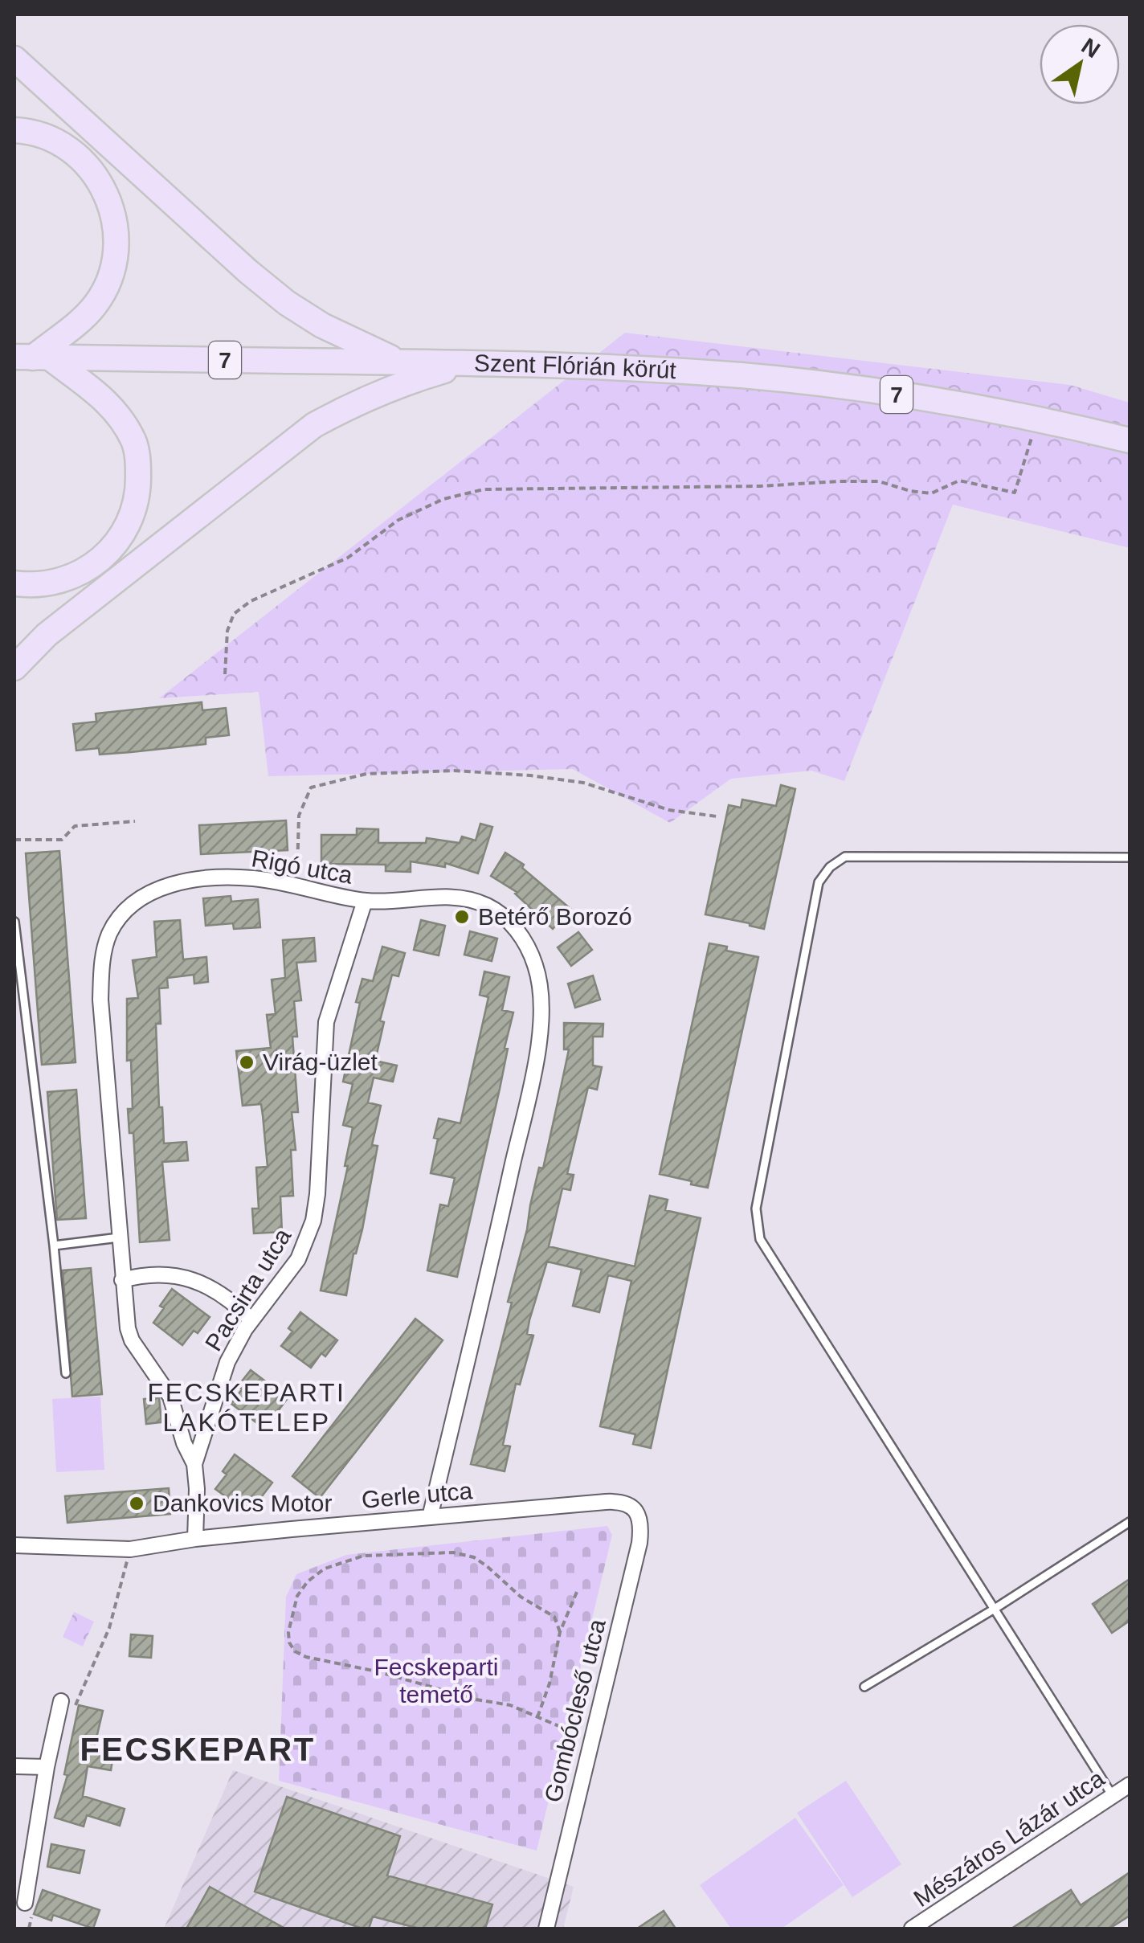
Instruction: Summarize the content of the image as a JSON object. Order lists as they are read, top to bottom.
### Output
{
  "streets": {
    "main road": ["7", "Szent Flórián körút"],
    "street": [
      "Rigó utca",
      "Pacsirta utca",
      "Gerle utca",
      "Gombócleső utca",
      "Mészáros Lázár utca"
    ]
  },
  "crossings": [
    ["Rigó utca", "Pacsirta utca"],
    ["Rigó utca", "Gerle utca"],
    ["Gerle utca", "Gombócleső utca"]
  ],
  "districts": ["FECSKEPARTI LAKÓTELEP", "FECSKEPART"],
  "parks": ["Fecskeparti temető"],
  "places": ["Betérő Borozó", "Virág-üzlet", "Dankovics Motor"],
  "north": "top right"
}
